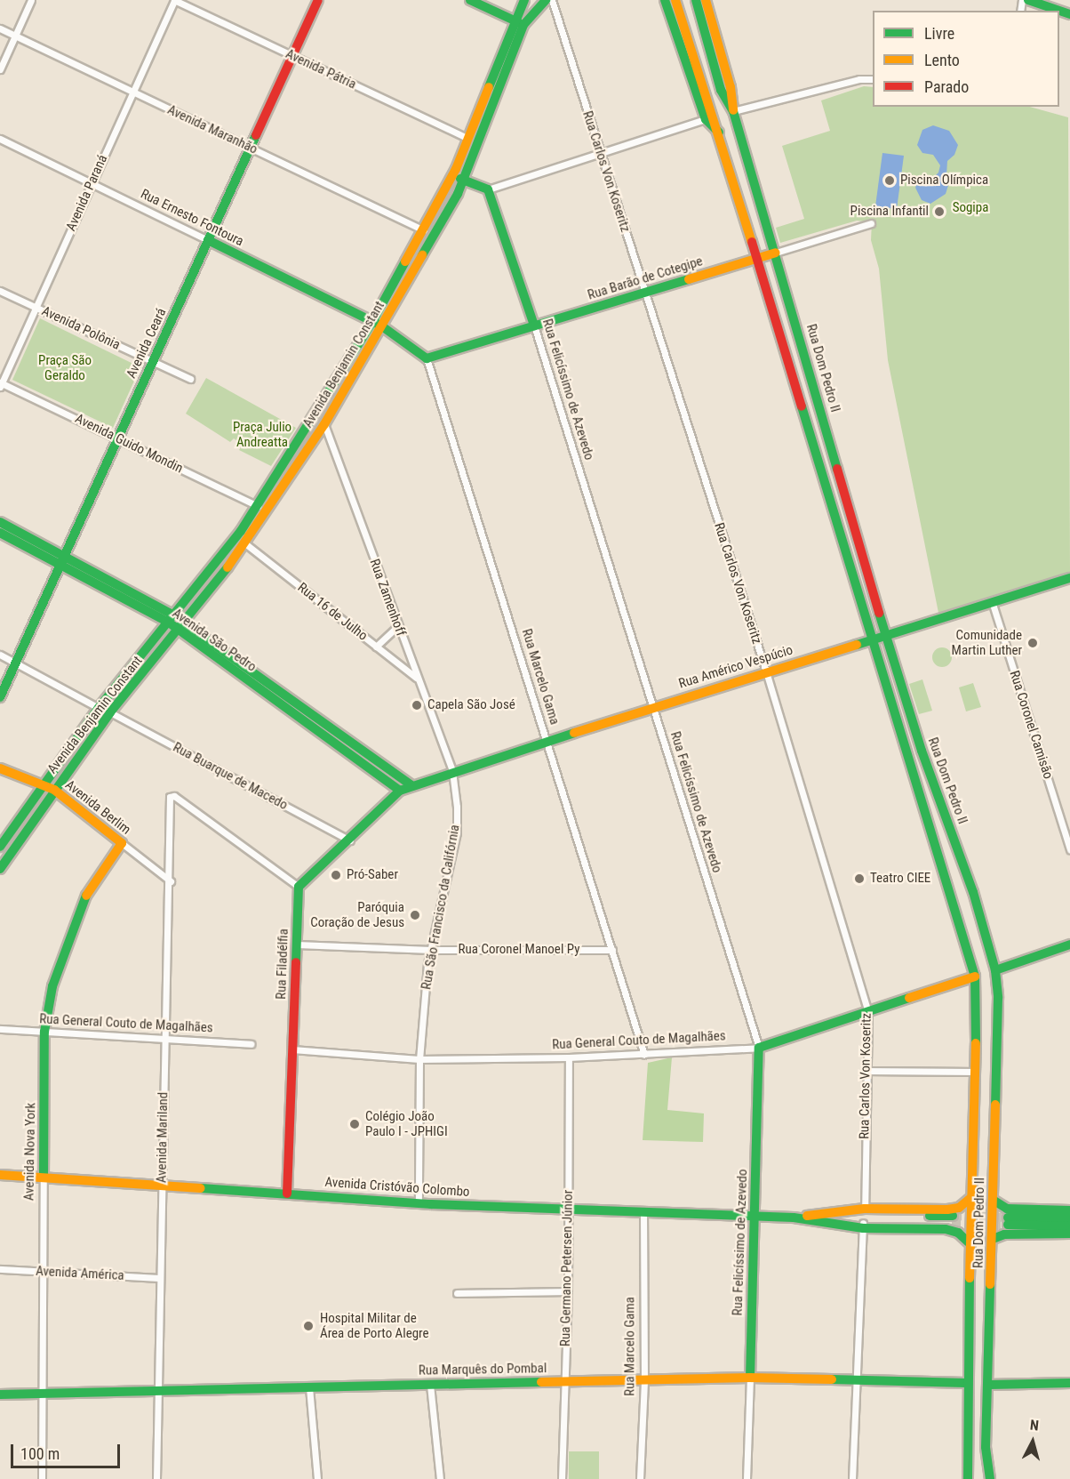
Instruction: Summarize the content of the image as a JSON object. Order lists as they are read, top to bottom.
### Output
{
  "streets": {
    "main road": [
      "Rua Ernesto Fontoura",
      "Rua Barão de Cotegipe",
      "Avenida Ceará",
      "Avenida Benjamin Constant",
      "Rua Dom Pedro II",
      "Rua Felicíssimo de Azevedo",
      "Avenida São Pedro",
      "Rua Américo Vespúcio",
      "Avenida Berlim",
      "Rua Filadélfia",
      "Rua General Couto de Magalhães",
      "Avenida Nova York",
      "Avenida Cristóvão Colombo",
      "Rua Marquês do Pombal"
    ],
    "street": [
      "Avenida Pátria",
      "Avenida Maranhão",
      "Rua Carlos Von Koseritz",
      "Avenida Paraná",
      "Avenida Polônia",
      "Avenida Guido Mondin",
      "Rua Zamenhoff",
      "Rua 16 de Julho",
      "Rua Marcelo Gama",
      "Rua Coronel Camisão",
      "Rua Buarque de Macedo",
      "Rua São Francisco da Califórnia",
      "Rua Coronel Manoel Py",
      "Avenida Mariland",
      "Rua Germano Petersen Júnior",
      "Avenida América"
    ]
  },
  "crossings": [
    ["Avenida Pátria", "Avenida Paraná"],
    ["Avenida Pátria", "Avenida Ceará"],
    ["Avenida Pátria", "Avenida Benjamin Constant"],
    ["Avenida Maranhão", "Avenida Paraná"],
    ["Avenida Maranhão", "Avenida Ceará"],
    ["Avenida Maranhão", "Avenida Benjamin Constant"],
    ["Rua Carlos Von Koseritz", "Rua Barão de Cotegipe"],
    ["Rua Carlos Von Koseritz", "Rua Américo Vespúcio"],
    ["Rua Carlos Von Koseritz", "Rua General Couto de Magalhães"],
    ["Rua Carlos Von Koseritz", "Avenida Cristóvão Colombo"],
    ["Avenida Paraná", "Rua Ernesto Fontoura"],
    ["Avenida Paraná", "Avenida Polônia"],
    ["Avenida Paraná", "Avenida Guido Mondin"],
    ["Rua Ernesto Fontoura", "Avenida Ceará"],
    ["Rua Ernesto Fontoura", "Avenida Benjamin Constant"],
    ["Rua Barão de Cotegipe", "Rua Dom Pedro II"],
    ["Rua Barão de Cotegipe", "Rua Felicíssimo de Azevedo"],
    ["Rua Barão de Cotegipe", "Rua Marcelo Gama"],
    ["Avenida Polônia", "Avenida Ceará"],
    ["Avenida Ceará", "Avenida Guido Mondin"],
    ["Avenida Ceará", "Avenida São Pedro"],
    ["Avenida Benjamin Constant", "Avenida Guido Mondin"],
    ["Avenida Benjamin Constant", "Rua Zamenhoff"],
    ["Avenida Benjamin Constant", "Rua 16 de Julho"],
    ["Avenida Benjamin Constant", "Avenida São Pedro"],
    ["Avenida Benjamin Constant", "Rua Buarque de Macedo"],
    ["Avenida Benjamin Constant", "Avenida Berlim"],
    ["Rua Dom Pedro II", "Rua Américo Vespúcio"],
    ["Rua Dom Pedro II", "Rua General Couto de Magalhães"],
    ["Rua Dom Pedro II", "Avenida Cristóvão Colombo"],
    ["Rua Dom Pedro II", "Rua Marquês do Pombal"],
    ["Rua Felicíssimo de Azevedo", "Rua Américo Vespúcio"],
    ["Rua Felicíssimo de Azevedo", "Rua General Couto de Magalhães"],
    ["Rua Felicíssimo de Azevedo", "Avenida Cristóvão Colombo"],
    ["Rua Felicíssimo de Azevedo", "Rua Marquês do Pombal"],
    ["Rua Zamenhoff", "Rua 16 de Julho"],
    ["Rua Zamenhoff", "Rua Américo Vespúcio"],
    ["Rua Zamenhoff", "Rua São Francisco da Califórnia"],
    ["Avenida São Pedro", "Rua Américo Vespúcio"],
    ["Rua Américo Vespúcio", "Rua Marcelo Gama"],
    ["Rua Américo Vespúcio", "Rua Coronel Camisão"],
    ["Rua Américo Vespúcio", "Rua São Francisco da Califórnia"],
    ["Rua Marcelo Gama", "Rua Coronel Manoel Py"],
    ["Rua Marcelo Gama", "Rua General Couto de Magalhães"],
    ["Rua Marcelo Gama", "Avenida Cristóvão Colombo"],
    ["Rua Marcelo Gama", "Rua Marquês do Pombal"],
    ["Avenida Berlim", "Avenida Mariland"],
    ["Avenida Berlim", "Avenida Nova York"],
    ["Rua São Francisco da Califórnia", "Rua Coronel Manoel Py"],
    ["Rua São Francisco da Califórnia", "Rua General Couto de Magalhães"],
    ["Rua São Francisco da Califórnia", "Avenida Cristóvão Colombo"],
    ["Rua Coronel Manoel Py", "Rua Filadélfia"],
    ["Rua Filadélfia", "Rua General Couto de Magalhães"],
    ["Rua Filadélfia", "Avenida Mariland"],
    ["Rua Filadélfia", "Avenida Cristóvão Colombo"],
    ["Rua General Couto de Magalhães", "Avenida Mariland"],
    ["Rua General Couto de Magalhães", "Avenida Nova York"],
    ["Rua General Couto de Magalhães", "Rua Germano Petersen Júnior"],
    ["Avenida Mariland", "Avenida Cristóvão Colombo"],
    ["Avenida Mariland", "Avenida América"],
    ["Avenida Mariland", "Rua Marquês do Pombal"],
    ["Avenida Nova York", "Avenida Cristóvão Colombo"],
    ["Avenida Nova York", "Avenida América"],
    ["Avenida Nova York", "Rua Marquês do Pombal"],
    ["Avenida Cristóvão Colombo", "Rua Germano Petersen Júnior"],
    ["Rua Germano Petersen Júnior", "Rua Marquês do Pombal"]
  ],
  "parks": ["Sogipa", "Praça São Geraldo", "Praça Julio Andreatta"],
  "places": [
    "Piscina Olímpica",
    "Piscina Infantil",
    "Comunidade Martin Luther",
    "Capela São José",
    "Pró-Saber",
    "Teatro CIEE",
    "Paróquia Coração de Jesus",
    "Colégio João Paulo I - JPHIGI",
    "Hospital Militar de Área de Porto Alegre"
  ],
  "legend": ["Livre", "Lento", "Parado"],
  "scale_bar": "100 m",
  "north": "top"
}
